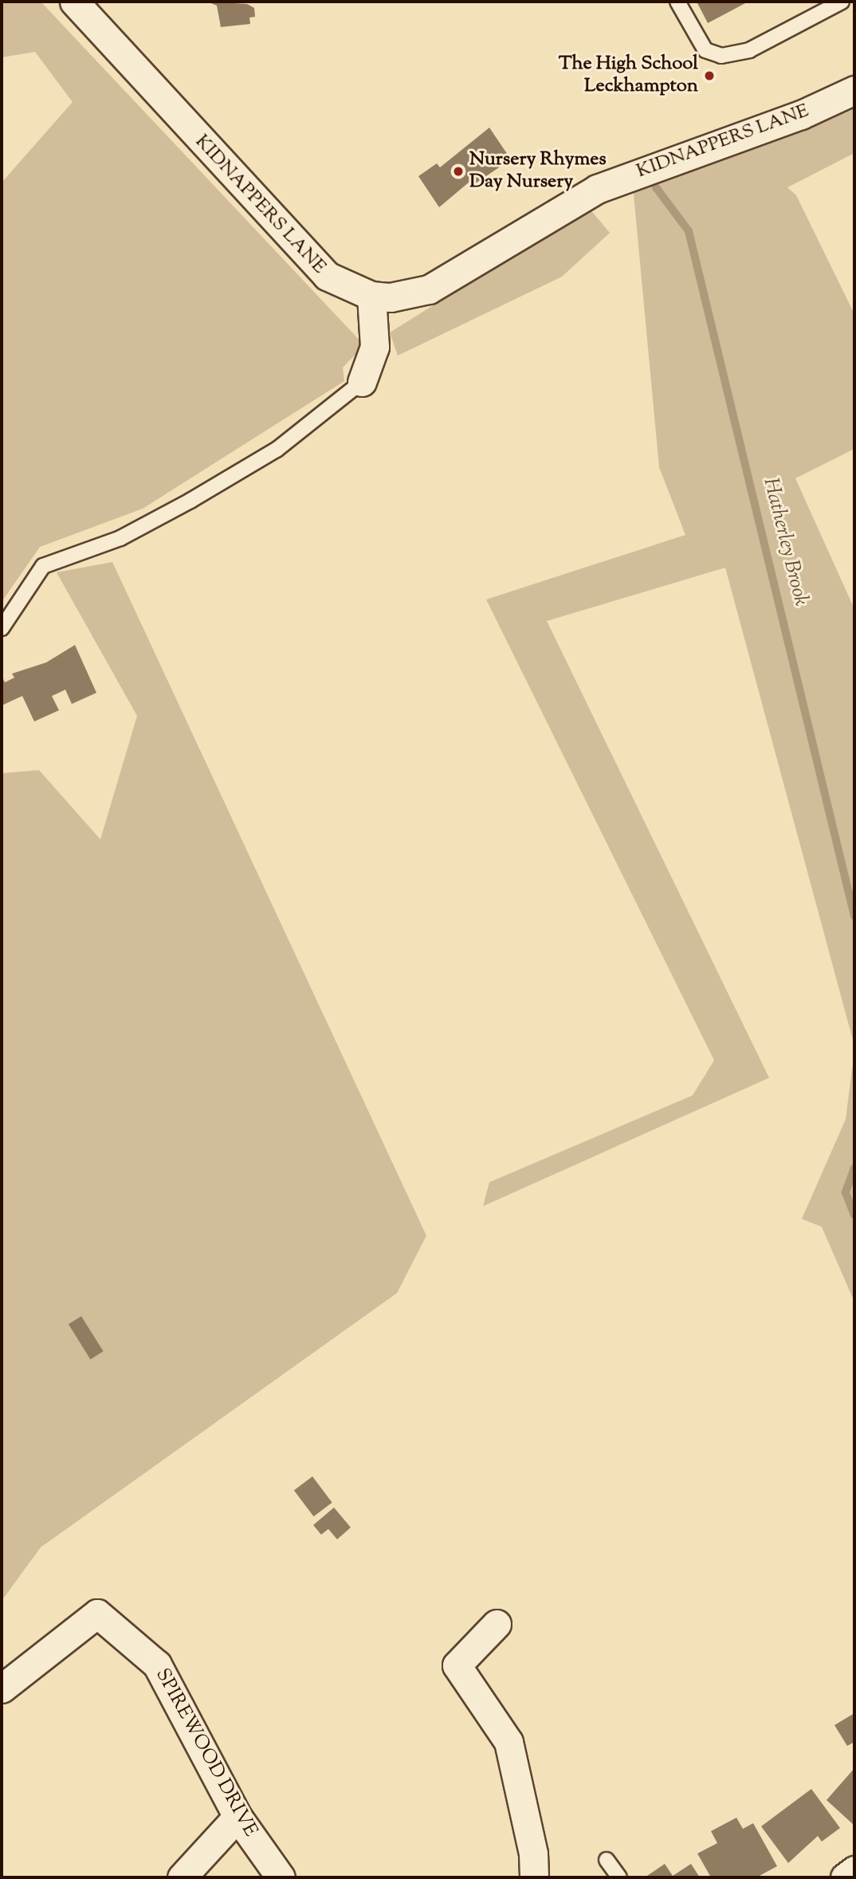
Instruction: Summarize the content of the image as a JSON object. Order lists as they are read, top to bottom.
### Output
{
  "streets": {
    "street": ["KIDNAPPERS LANE", "SPIREWOOD DRIVE"]
  },
  "water": ["Hatherley Brook"],
  "places": ["The High School Leckhampton", "Nursery Rhymes Day Nursery"]
}
